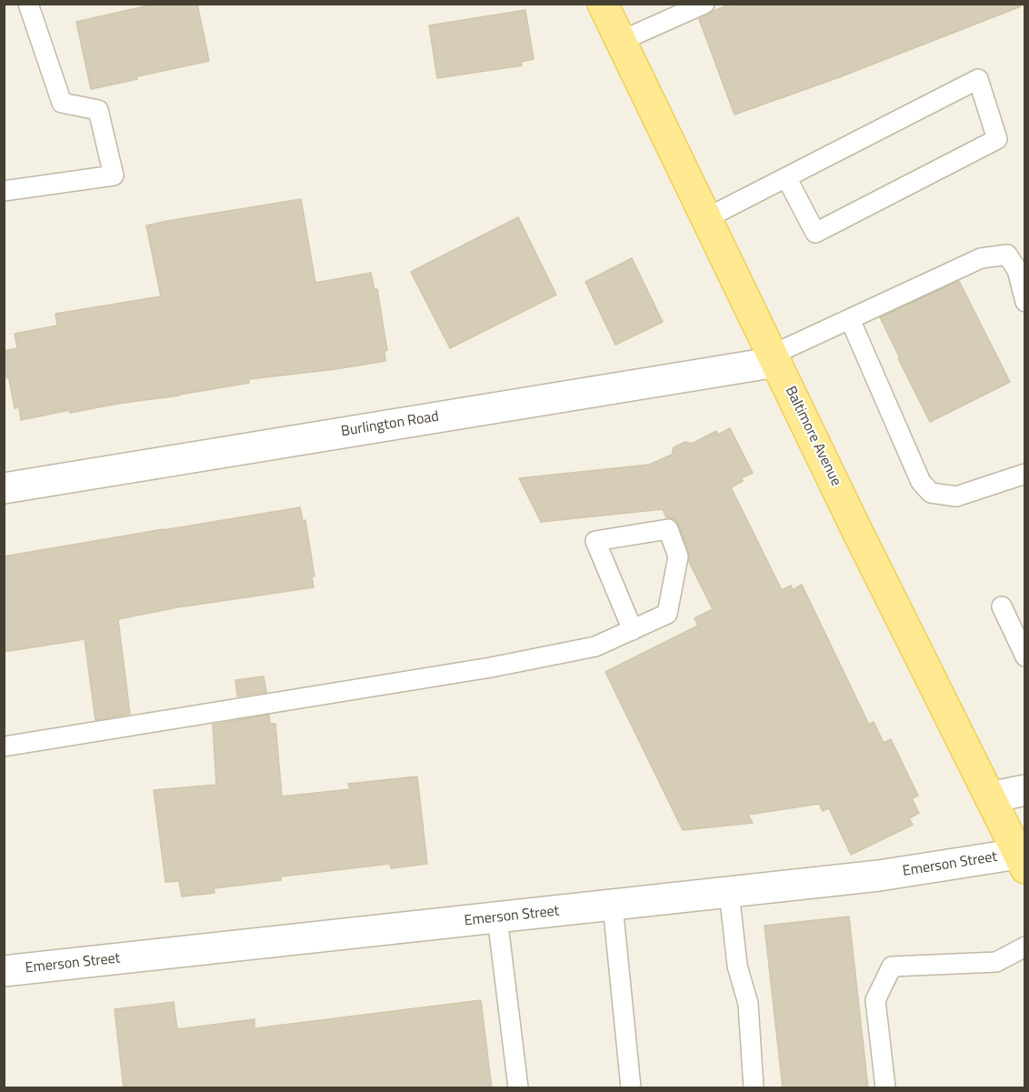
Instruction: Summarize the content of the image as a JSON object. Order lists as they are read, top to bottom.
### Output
{
  "streets": {
    "main road": ["Baltimore Avenue"],
    "street": ["Burlington Road", "Emerson Street"]
  },
  "crossings": [
    ["Burlington Road", "Baltimore Avenue"],
    ["Baltimore Avenue", "Emerson Street"]
  ]
}
